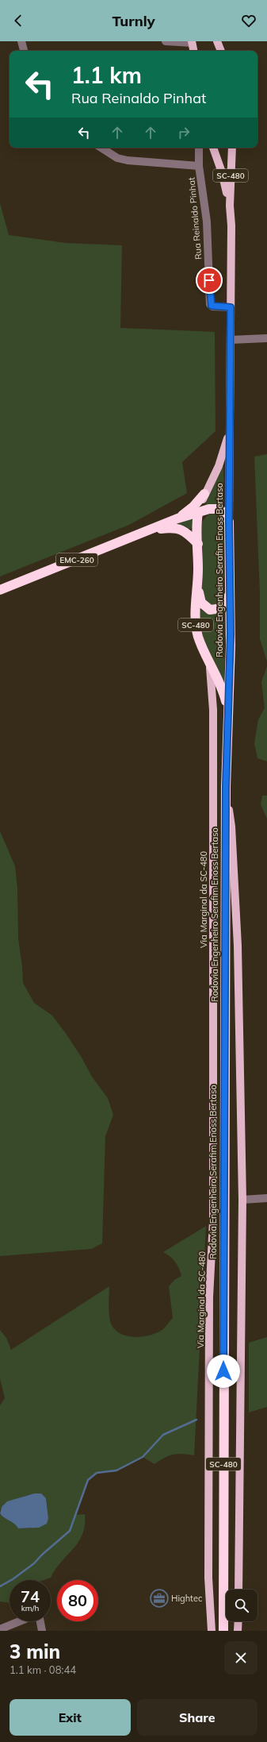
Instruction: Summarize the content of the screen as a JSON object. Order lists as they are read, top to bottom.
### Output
{
  "streets": {
    "highway": ["SC-480", "EMC-260", "Rodovia Engenheiro Serafim Enoss Bertaso"],
    "main road": ["Via Marginal da SC-480"],
    "street": ["Rua Reinaldo Pinhat"]
  },
  "crossings": [
    ["SC-480", "EMC-260"],
    ["SC-480", "Rodovia Engenheiro Serafim Enoss Bertaso"],
    ["Rua Reinaldo Pinhat", "Rodovia Engenheiro Serafim Enoss Bertaso"],
    ["EMC-260", "Rodovia Engenheiro Serafim Enoss Bertaso"],
    ["Rodovia Engenheiro Serafim Enoss Bertaso", "Via Marginal da SC-480"]
  ],
  "places": {
    "office": ["Hightec"]
  },
  "page": {
    "header": "Turnly",
    "turn": ["1.1 km", "Rua Reinaldo Pinhat"],
    "speed": "74 km/h",
    "limit": "80",
    "heading": ["3 min", "1.1 km · 08:44"],
    "buttons": ["Exit", "Share"]
  }
}
